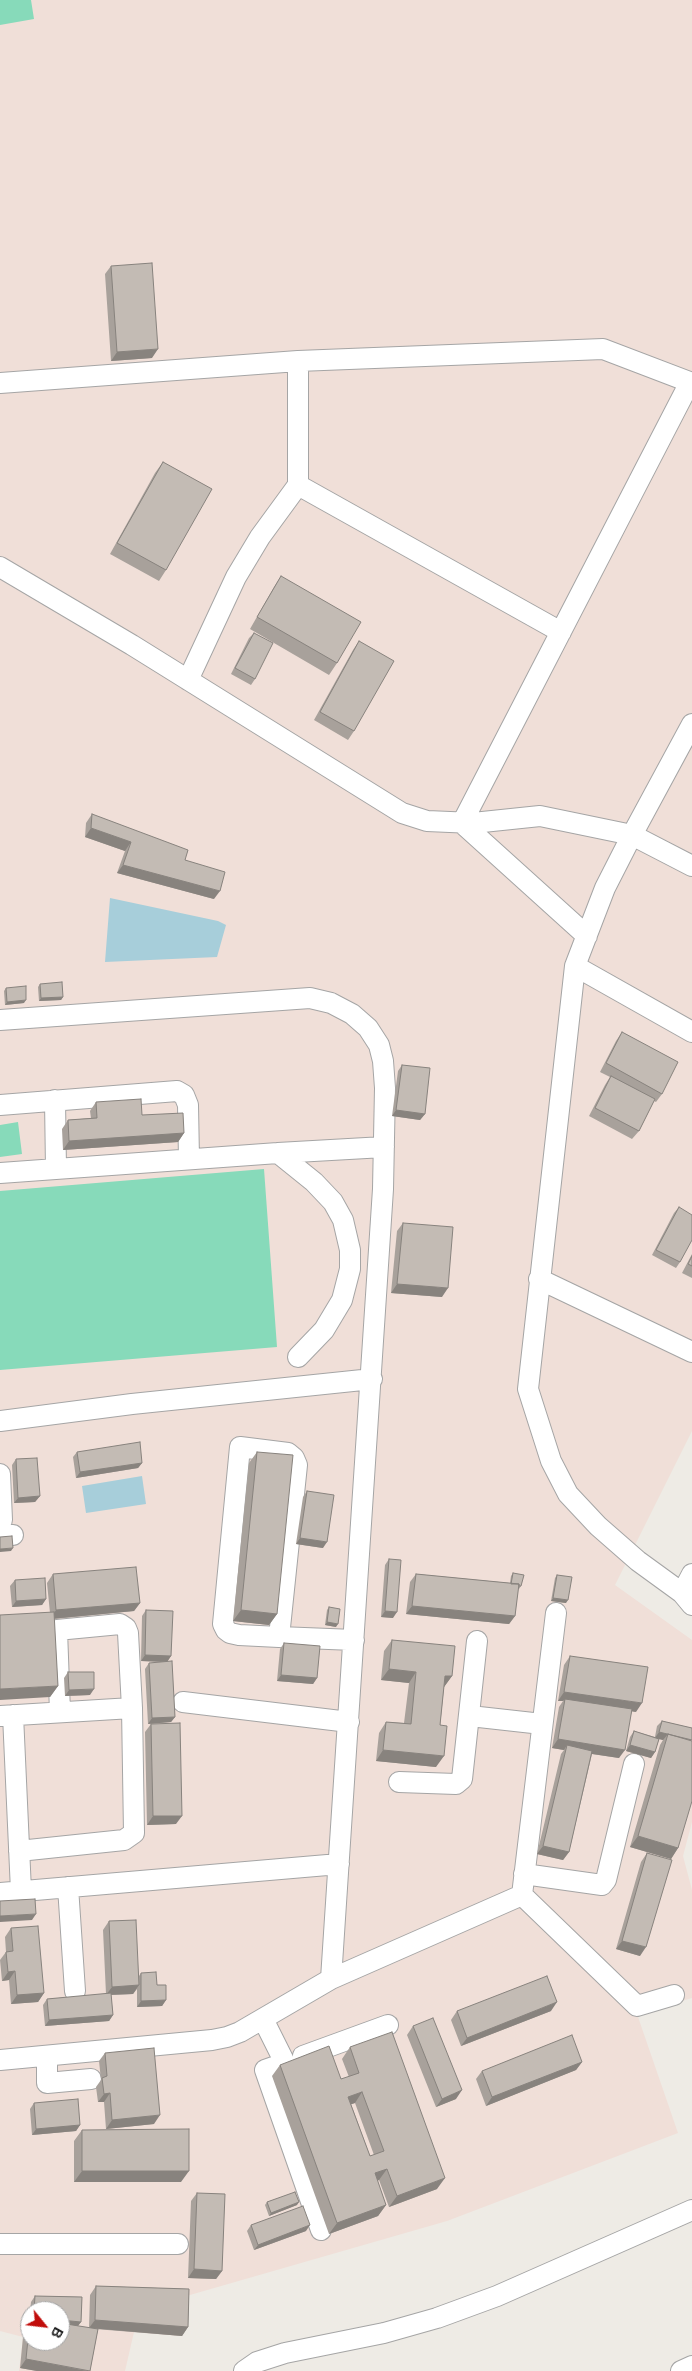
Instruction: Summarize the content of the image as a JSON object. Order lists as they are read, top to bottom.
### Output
{
  "north": "bottom right"
}
